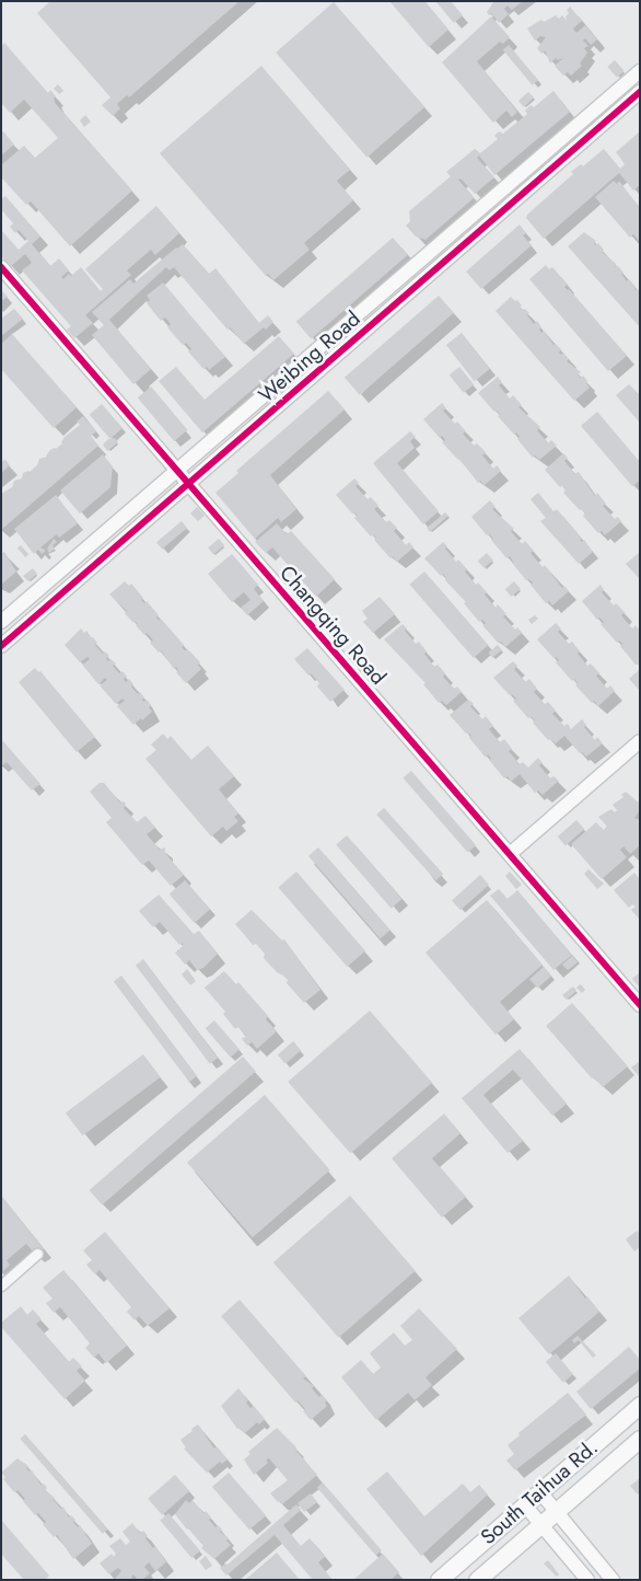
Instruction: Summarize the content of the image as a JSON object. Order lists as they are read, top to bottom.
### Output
{
  "streets": {
    "main road": ["South Taihua Rd."],
    "street": ["Weibing Road", "Changqing Road"]
  },
  "crossings": [
    ["Weibing Road", "Changqing Road"]
  ]
}
